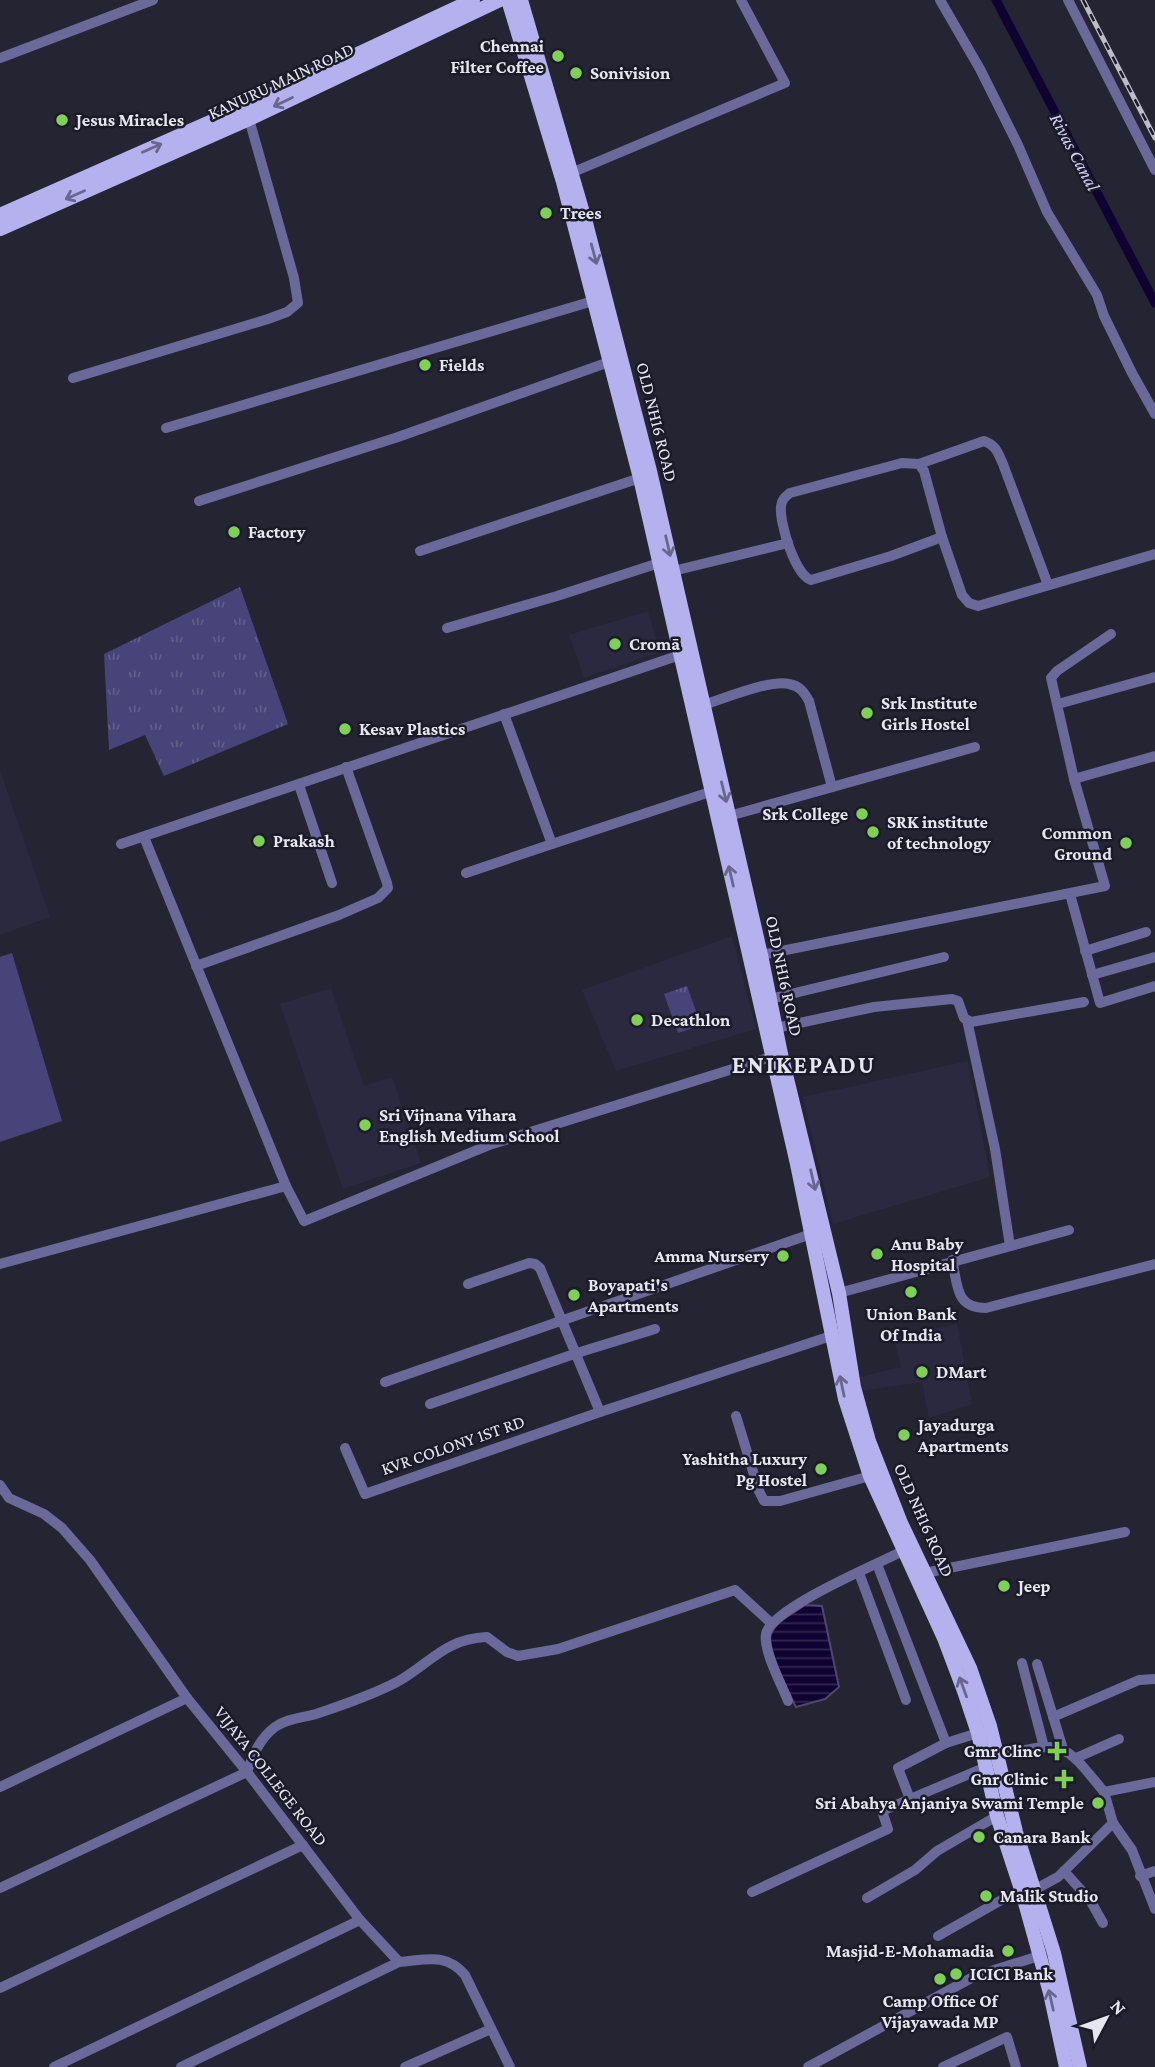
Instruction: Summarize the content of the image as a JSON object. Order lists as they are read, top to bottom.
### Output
{
  "streets": {
    "main road": ["KANURU MAIN ROAD", "OLD NH16 ROAD"],
    "street": ["KVR COLONY 1ST RD", "VIJAYA COLLEGE ROAD"]
  },
  "districts": ["ENIKEPADU"],
  "water": ["Rivas Canal"],
  "places": {
    "other": [
      "Chennai Filter Coffee",
      "Sonivision",
      "Jesus Miracles",
      "Trees",
      "Fields",
      "Factory",
      "Cromā",
      "Srk Institute Girls Hostel",
      "Kesav Plastics",
      "Srk College",
      "SRK institute of technology",
      "Prakash",
      "Common Ground",
      "Decathlon",
      "Sri Vijnana Vihara English Medium School",
      "Anu Baby Hospital",
      "Amma Nursery",
      "Union Bank Of India",
      "Boyapati's Apartments",
      "DMart",
      "Jayadurga Apartments",
      "Yashitha Luxury Pg Hostel",
      "Jeep",
      "Sri Abahya Anjaniya Swami Temple",
      "Canara Bank",
      "Malik Studio",
      "Masjid-E-Mohamadia",
      "ICICI Bank",
      "Camp Office Of Vijayawada MP"
    ],
    "health": ["Gmr Clinc", "Gnr Clinic"]
  },
  "north": "top right"
}
